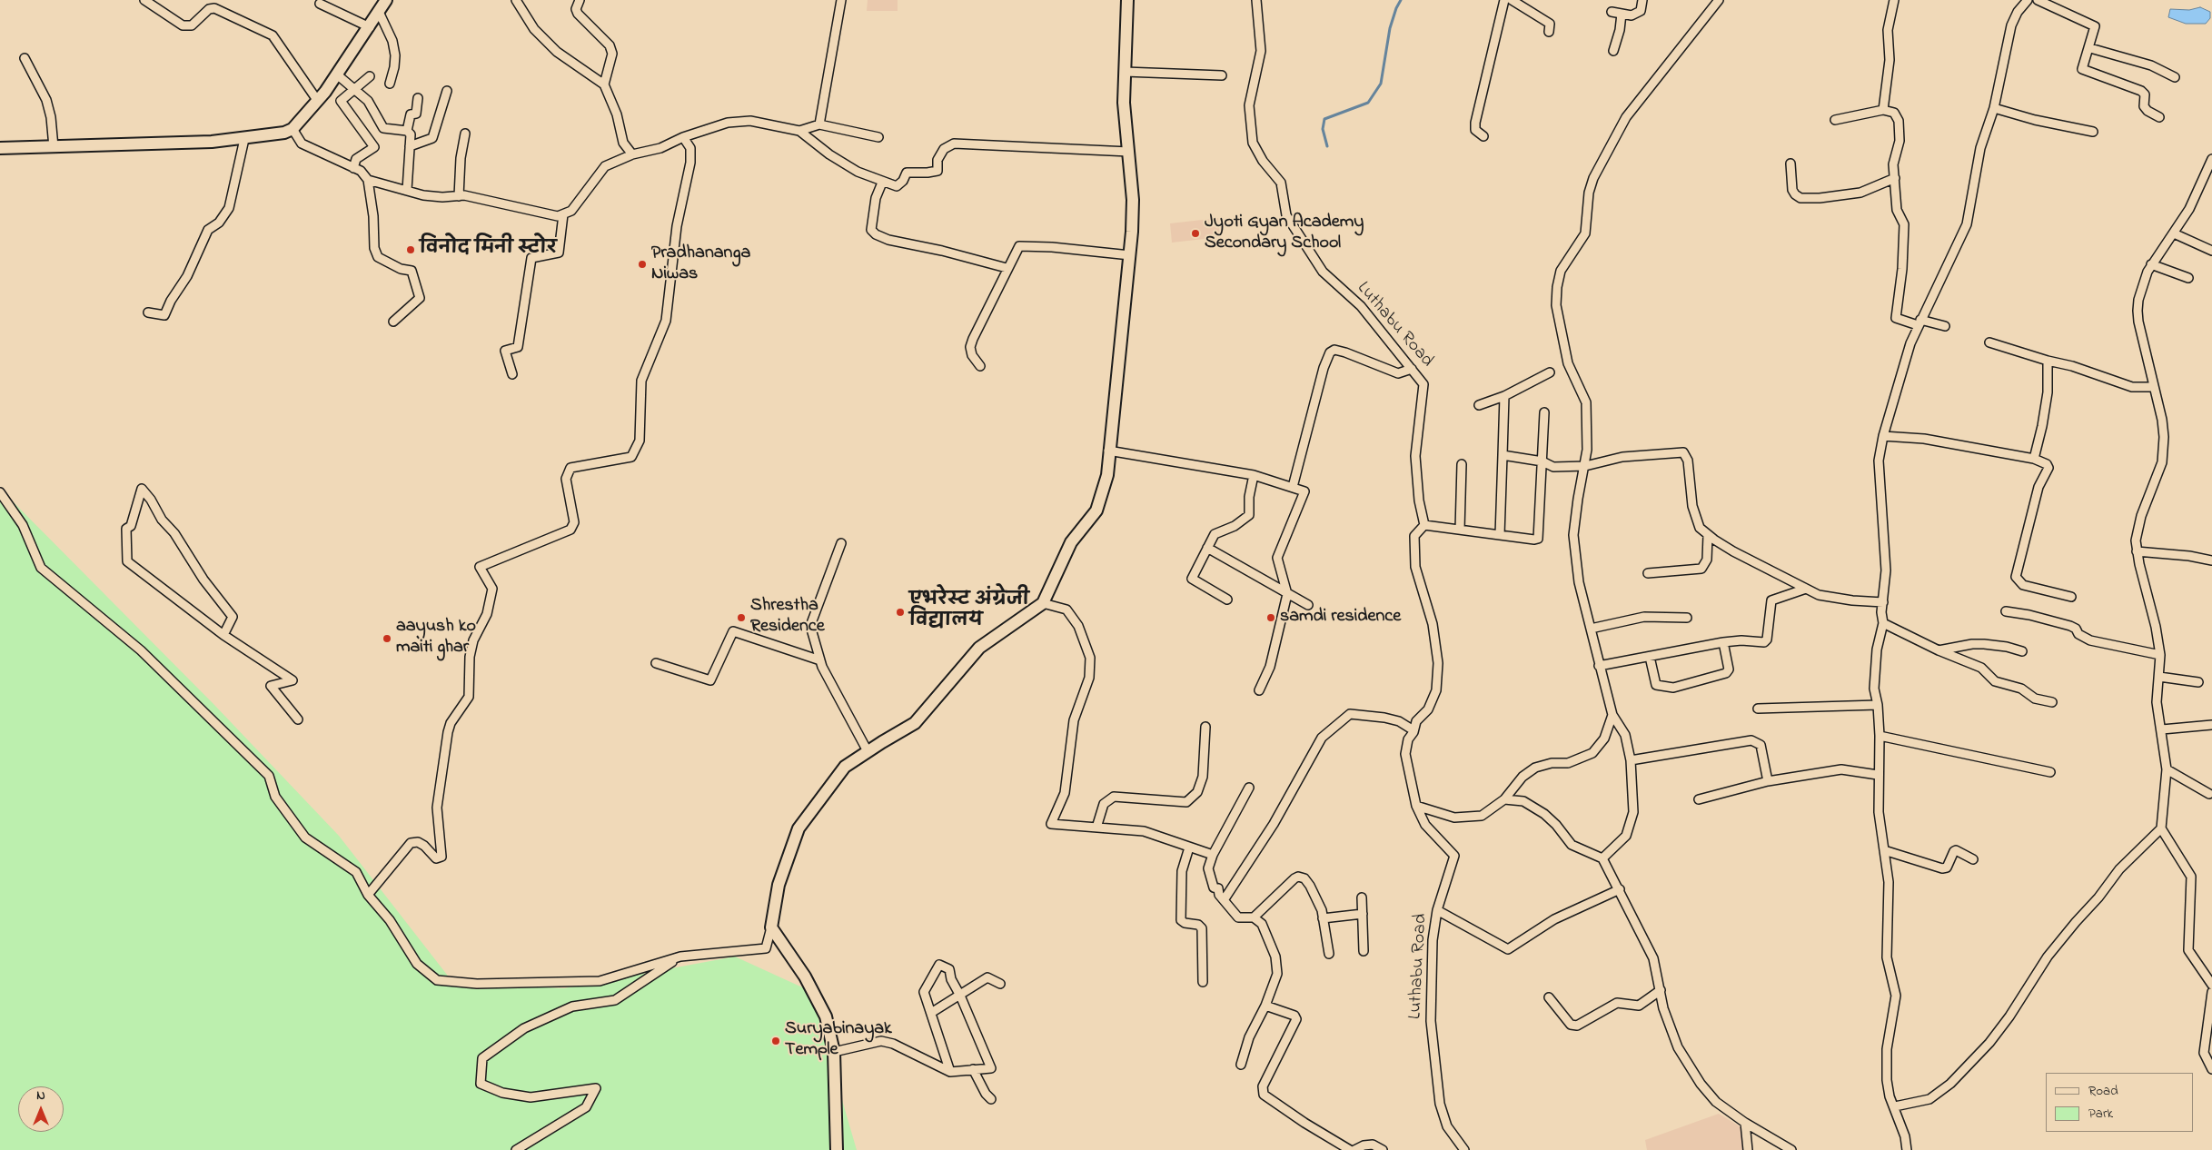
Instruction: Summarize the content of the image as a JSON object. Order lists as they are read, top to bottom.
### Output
{
  "streets": {
    "street": ["Luthabu Road"]
  },
  "places": [
    "Jyoti Gyan Academy Secondary School",
    "विनोद मिनी स्टोर",
    "Pradhananga Niwas",
    "एभरेस्ट अंग्रेजी विद्यालय",
    "Shrestha Residence",
    "samdi residence",
    "aayush ko maiti ghar",
    "Suryabinayak Temple"
  ],
  "legend": ["Road", "Park"],
  "north": "top"
}
